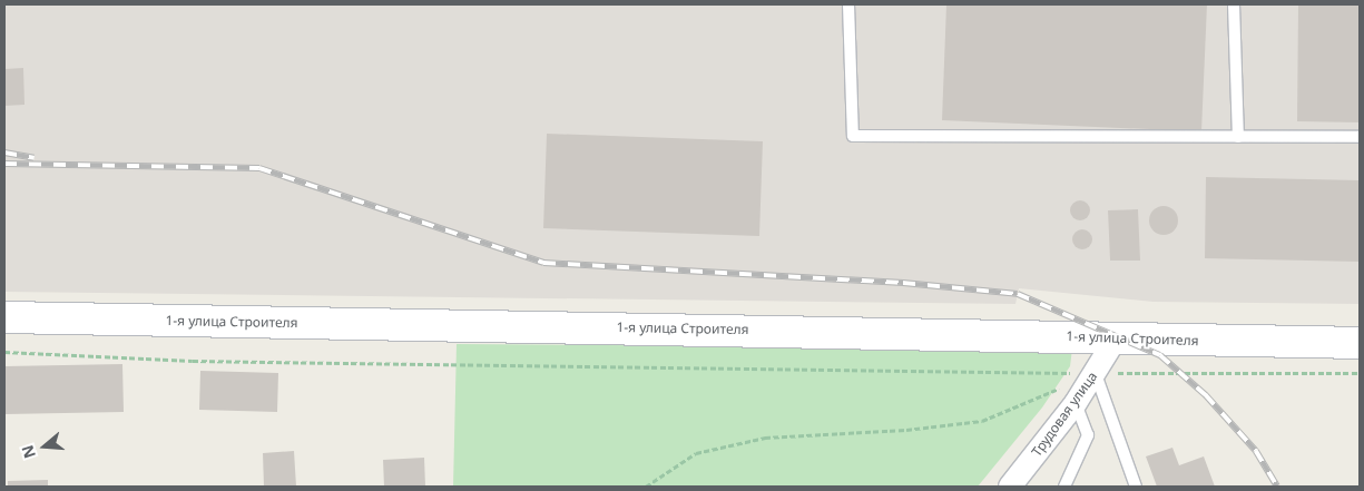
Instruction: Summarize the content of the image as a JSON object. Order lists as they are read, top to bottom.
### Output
{
  "streets": {
    "street": ["1-я улица Строителя", "Трудовая улица"]
  },
  "crossings": [
    ["1-я улица Строителя", "Трудовая улица"]
  ],
  "north": "left"
}
